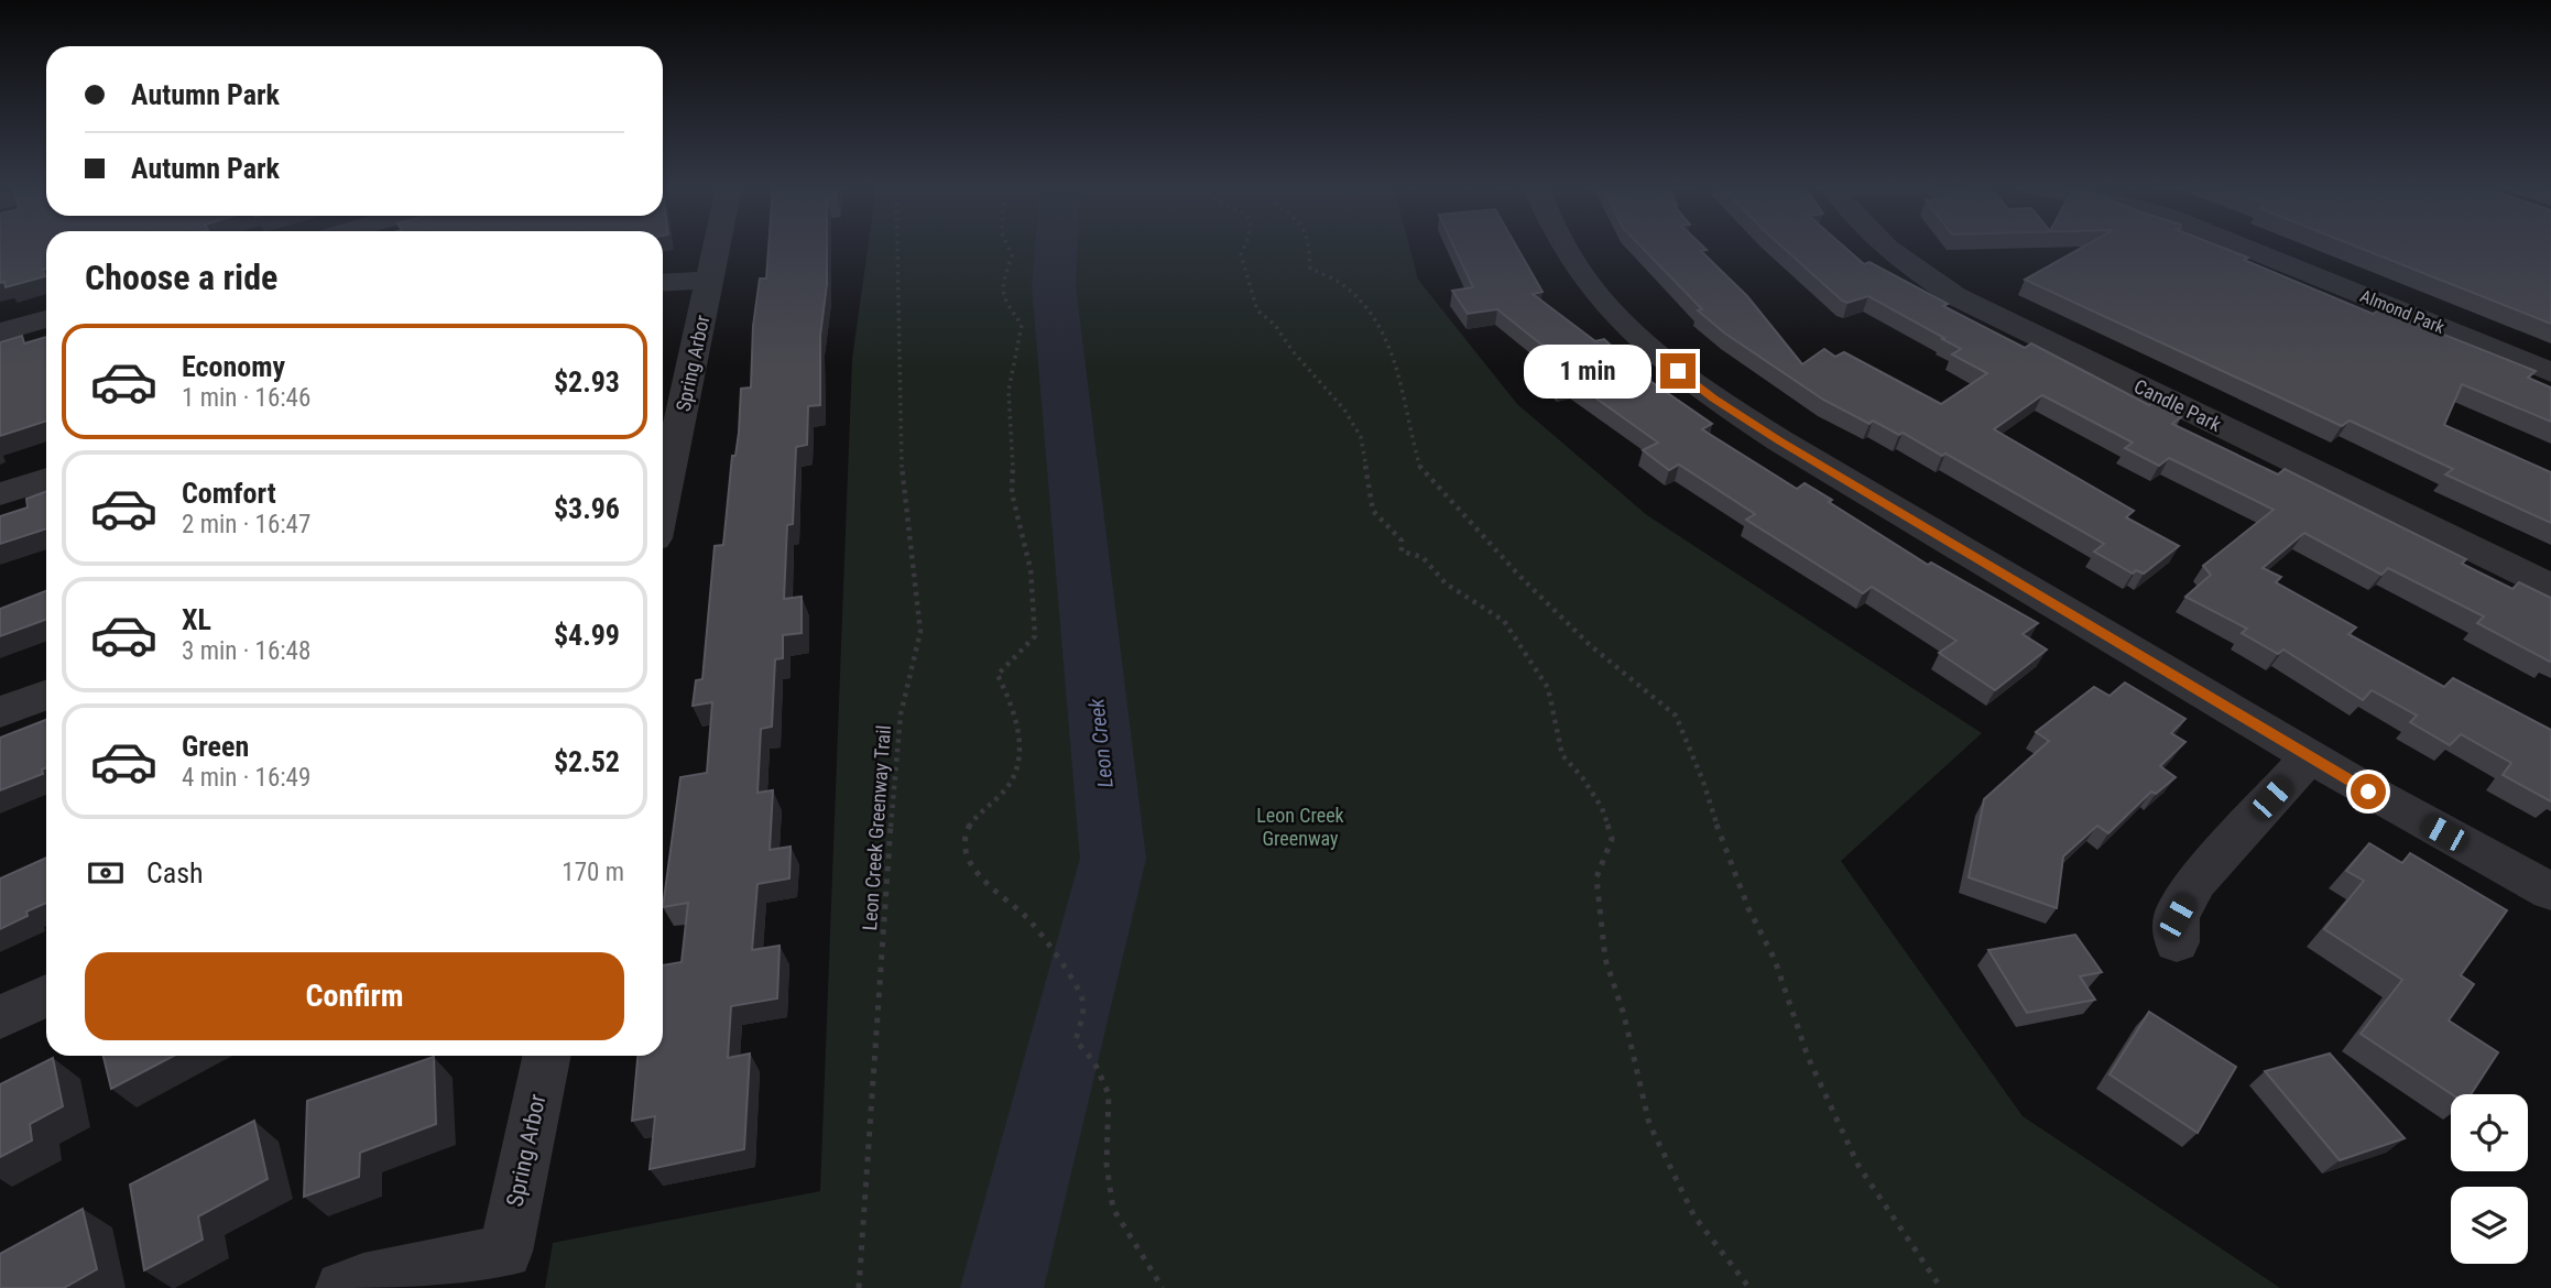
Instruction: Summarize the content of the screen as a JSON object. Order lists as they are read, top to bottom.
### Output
{
  "streets": {
    "street": ["Almond Park", "Spring Arbor", "Candle Park"],
    "path": ["Leon Creek Greenway Trail"]
  },
  "water": ["Leon Creek"],
  "parks": ["Leon Creek Greenway"],
  "page": {
    "banner": ["Autumn Park", "Autumn Park"],
    "heading": "Choose a ride",
    "list": [
      {
        "name": "Economy",
        "note": "1 min · 16:46",
        "value": "$2.93"
      },
      {
        "name": "Comfort",
        "note": "2 min · 16:47",
        "value": "$3.96"
      },
      {
        "name": "XL",
        "note": "3 min · 16:48",
        "value": "$4.99"
      },
      {
        "name": "Green",
        "note": "4 min · 16:49",
        "value": "$2.52"
      }
    ],
    "bubble": "1 min",
    "pay": ["Cash", "170 m"],
    "buttons": "Confirm"
  }
}
